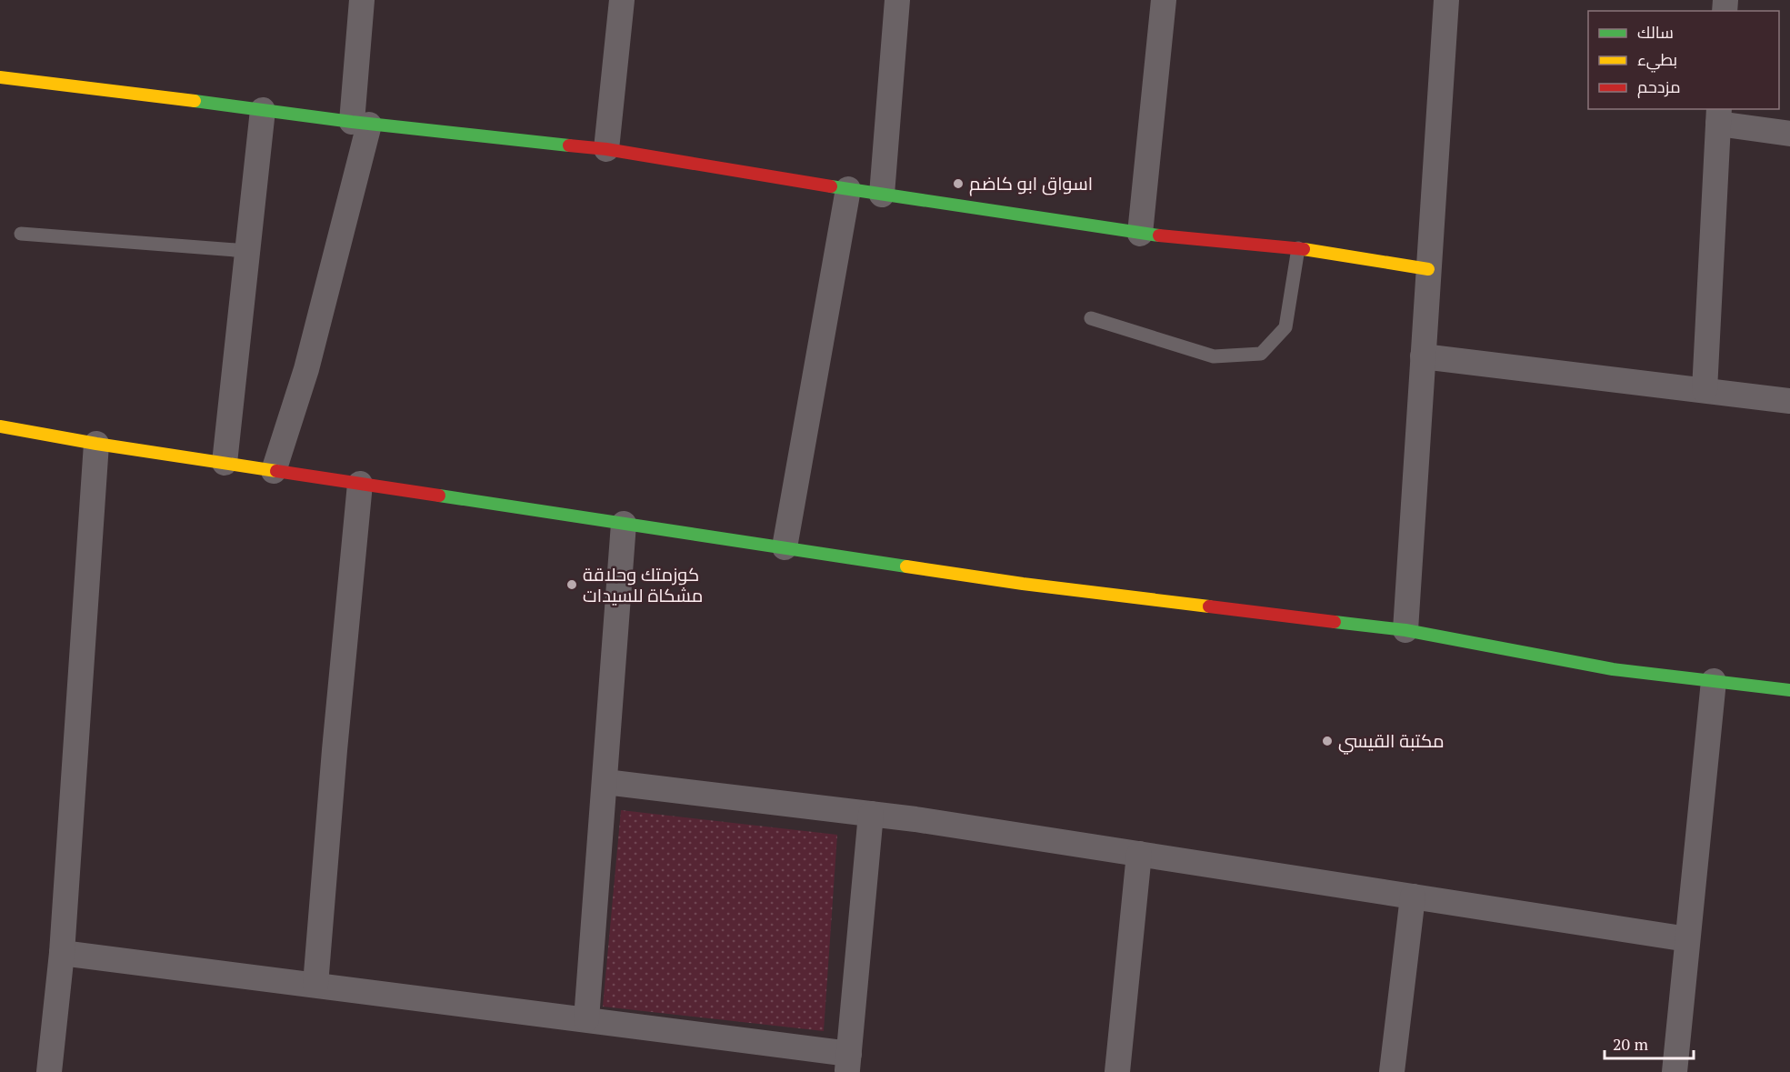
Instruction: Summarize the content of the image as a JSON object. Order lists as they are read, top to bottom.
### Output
{
  "places": ["اسواق ابو كاضم", "كوزمتك وحلاقة مشكاة للسيدات", "مكتبة القيسي"],
  "legend": ["سالك", "بطيء", "مزدحم"],
  "scale_bar": "20 m"
}
